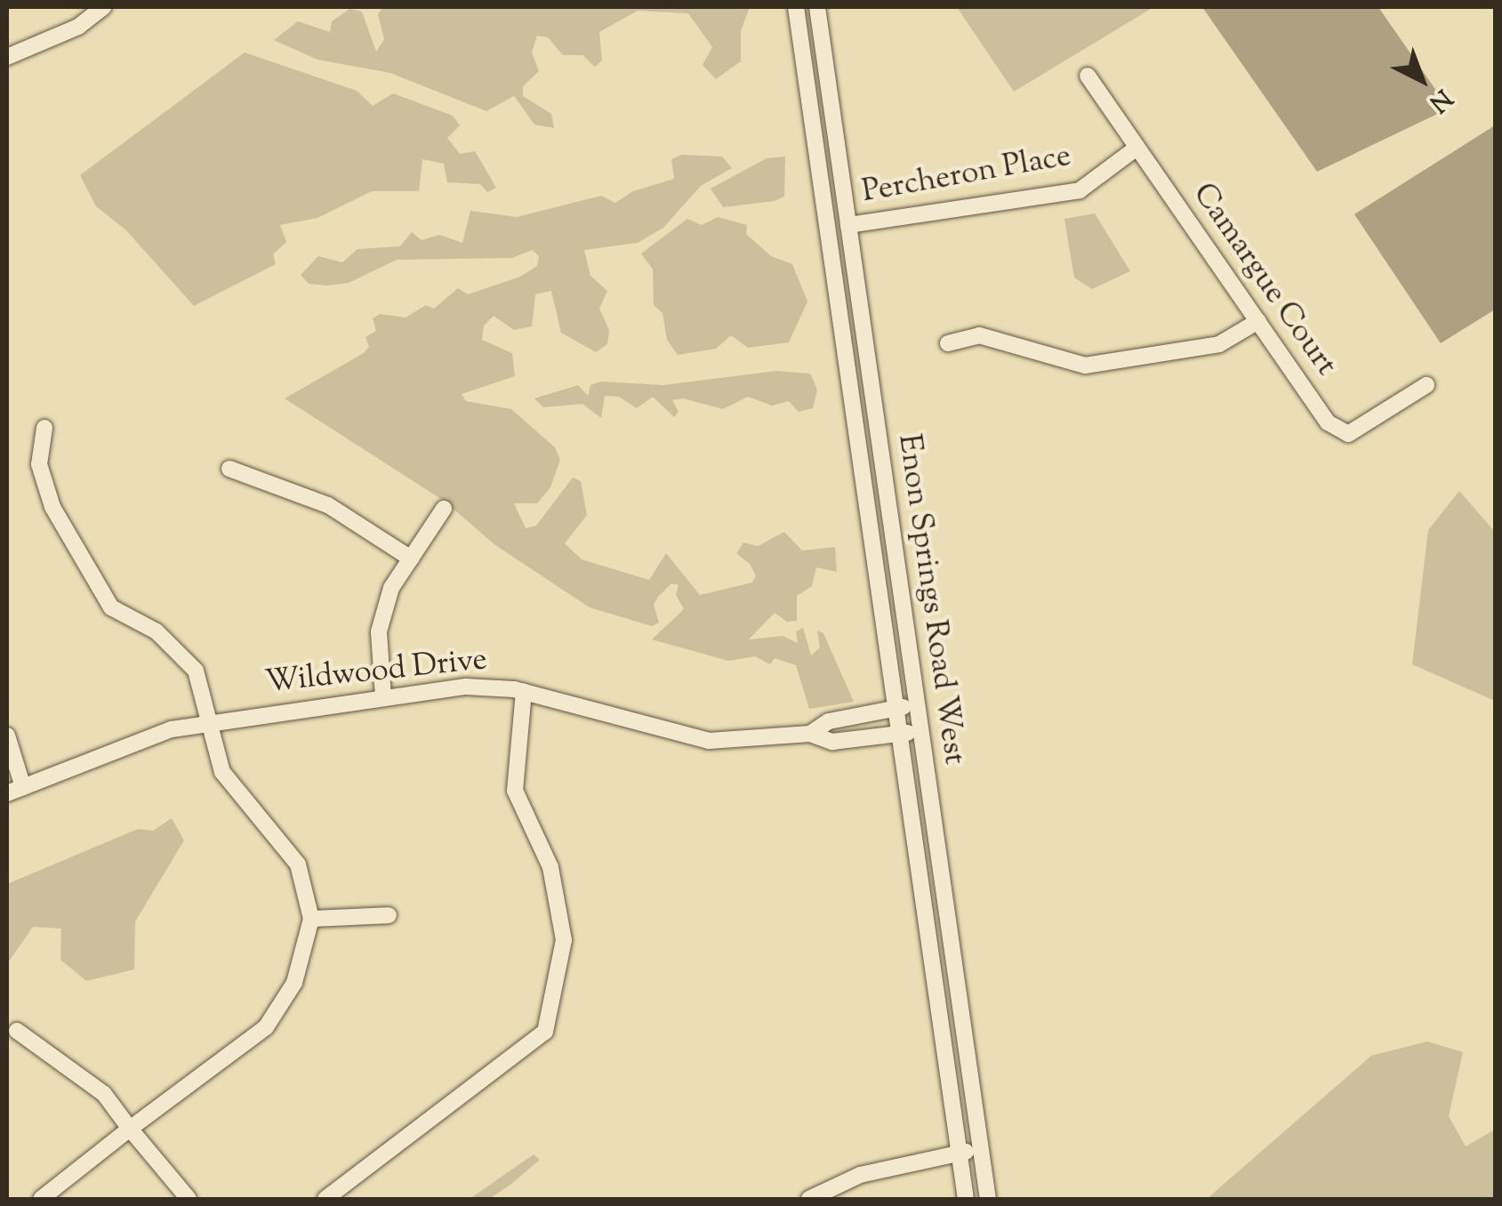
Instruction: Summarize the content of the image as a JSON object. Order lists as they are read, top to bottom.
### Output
{
  "streets": {
    "street": [
      "Percheron Place",
      "Camargue Court",
      "Enon Springs Road West",
      "Wildwood Drive"
    ]
  },
  "crossings": [
    ["Percheron Place", "Camargue Court"],
    ["Percheron Place", "Enon Springs Road West"],
    ["Enon Springs Road West", "Wildwood Drive"]
  ],
  "north": "bottom right"
}
